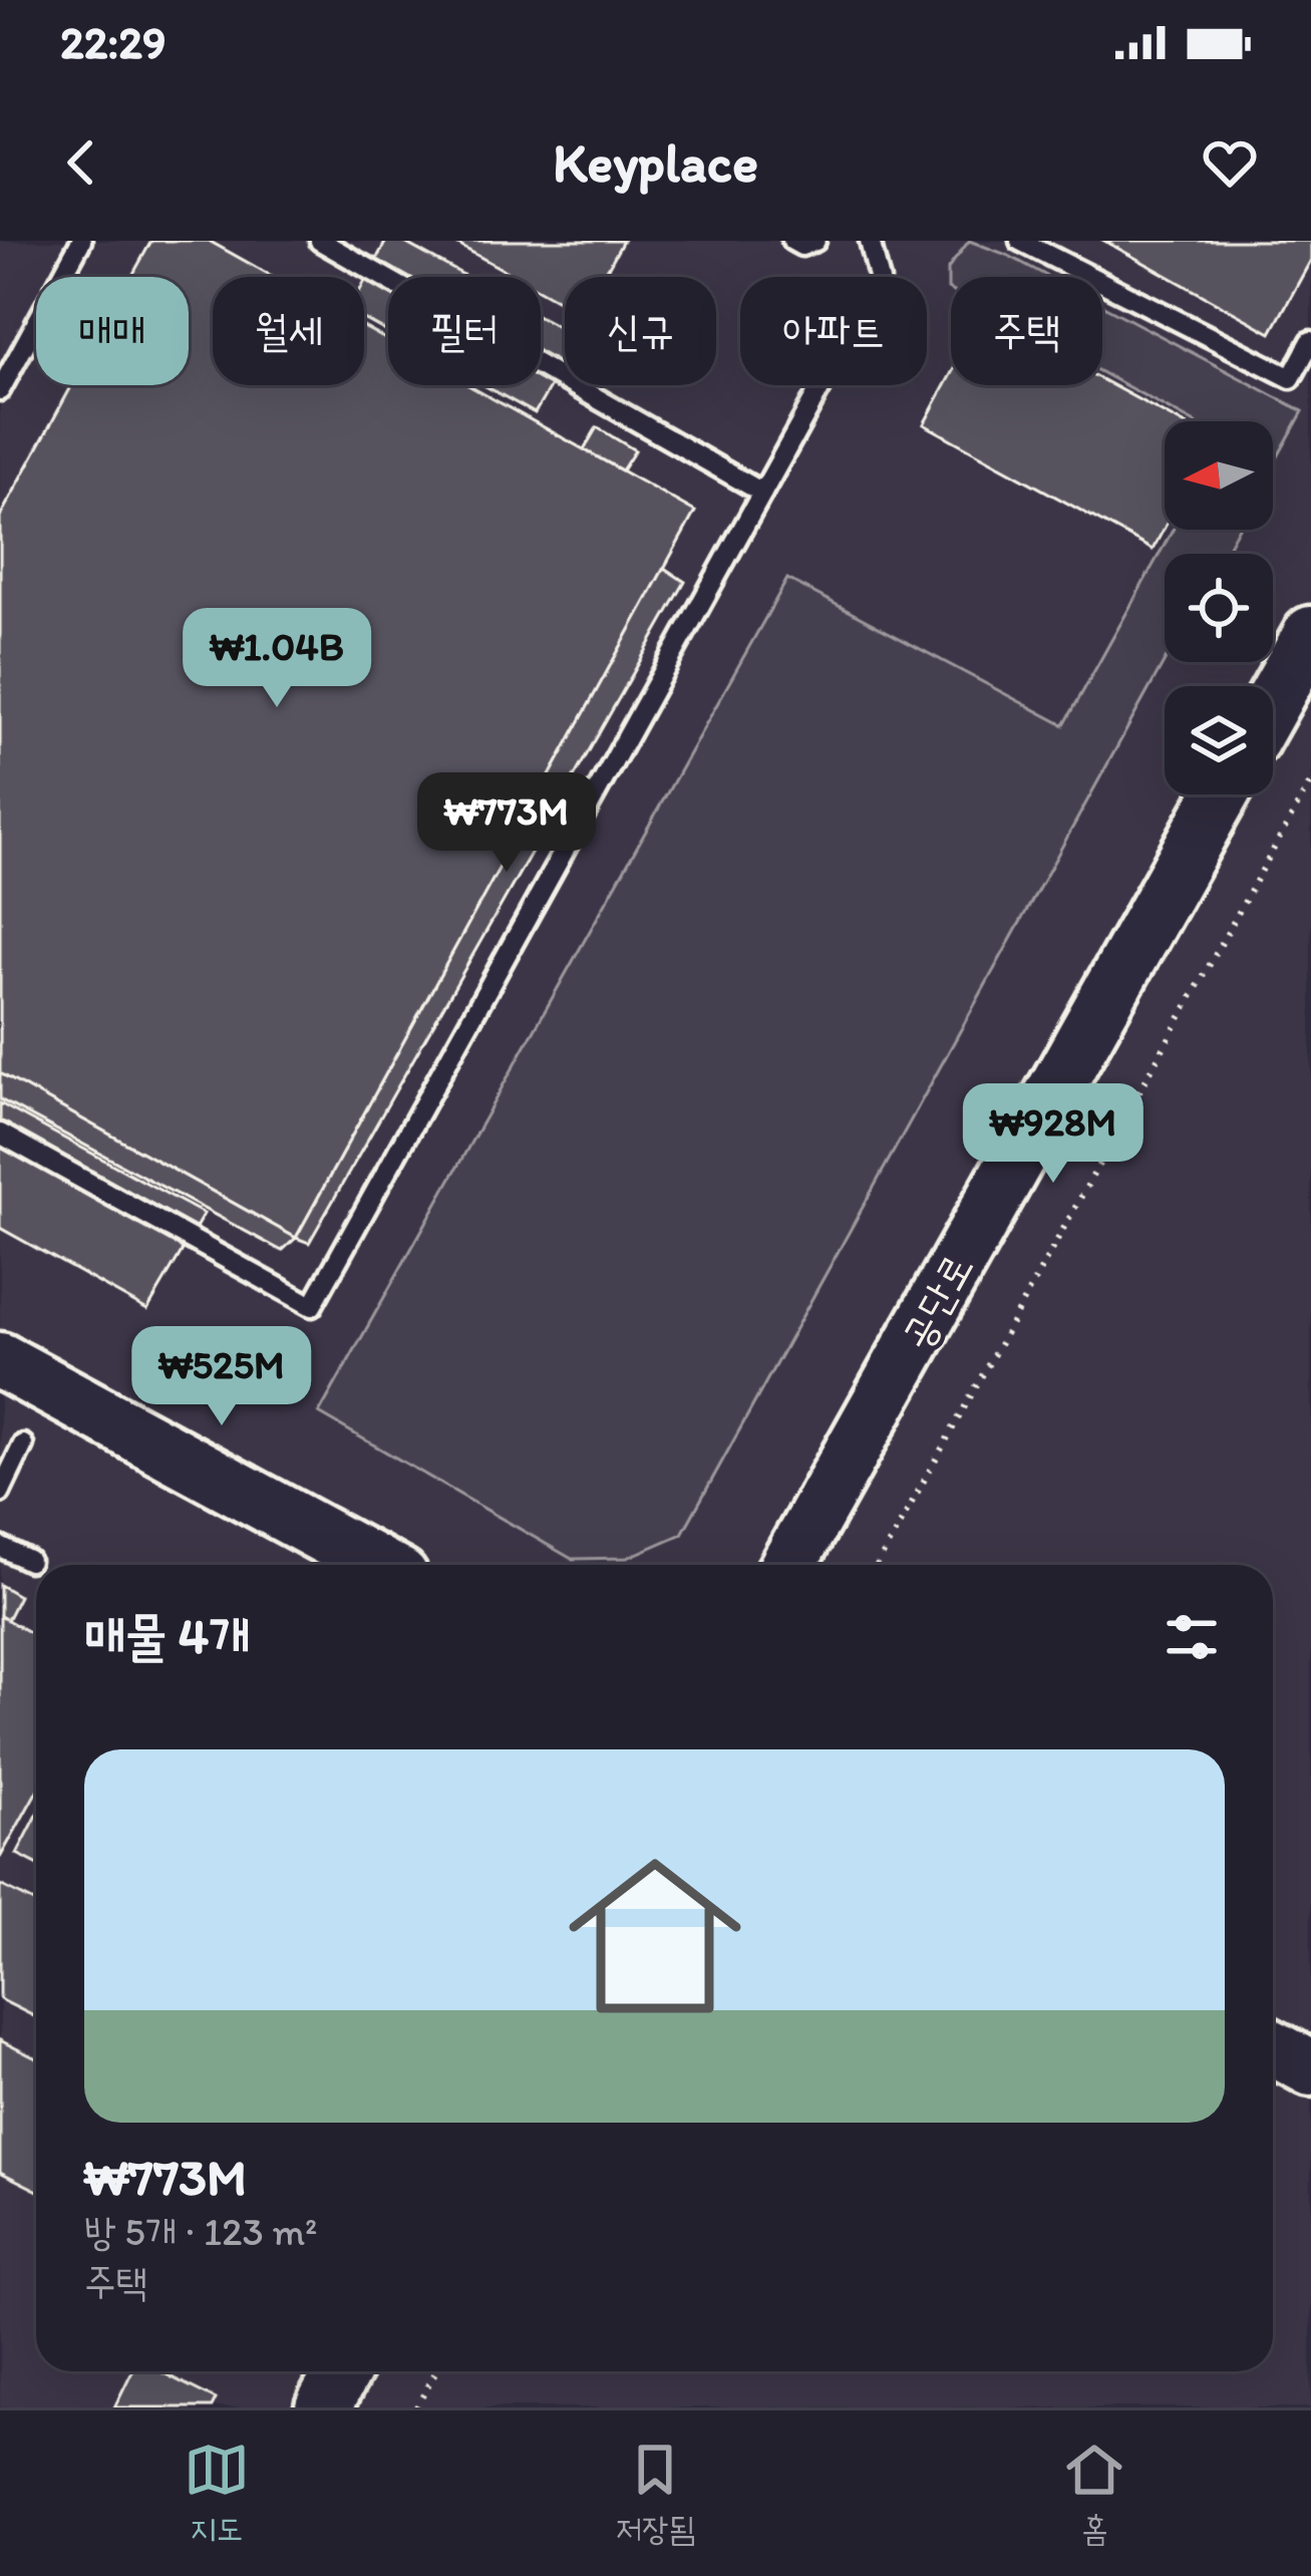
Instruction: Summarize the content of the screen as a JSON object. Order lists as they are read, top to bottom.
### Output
{
  "streets": {
    "main road": ["공단로"]
  },
  "north": "left",
  "page": {
    "status": "22:29",
    "header": "Keyplace",
    "chip": [
      "매매",
      "월세",
      "필터",
      "신규",
      "아파트",
      "주택"
    ],
    "price": [
      "₩1.04B",
      "₩773M",
      "₩928M",
      "₩525M"
    ],
    "heading": "매물 4개",
    "list": [
      {
        "name": "₩773M",
        "note": "방 5개 · 123 m² · 주택"
      }
    ],
    "tabs": ["지도", "저장됨", "홈"]
  }
}
